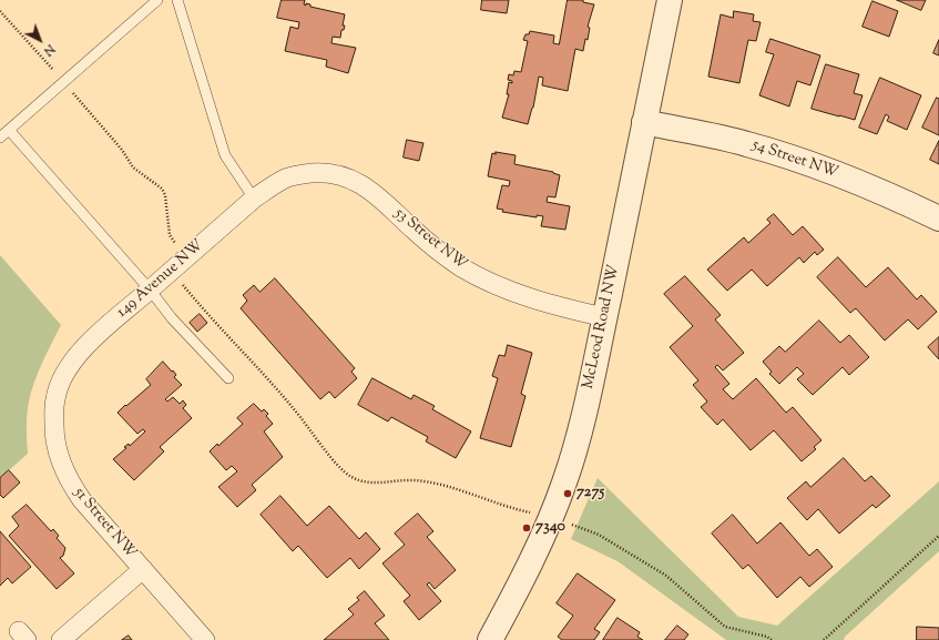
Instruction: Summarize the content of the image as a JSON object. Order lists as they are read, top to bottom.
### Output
{
  "streets": {
    "street": [
      "54 Street NW",
      "53 Street NW",
      "149 Avenue NW",
      "McLeod Road NW",
      "51 Street NW"
    ]
  },
  "crossings": [
    ["54 Street NW", "McLeod Road NW"],
    ["53 Street NW", "149 Avenue NW"],
    ["53 Street NW", "McLeod Road NW"],
    ["149 Avenue NW", "51 Street NW"]
  ],
  "places": ["7275", "7340"],
  "north": "bottom right"
}
